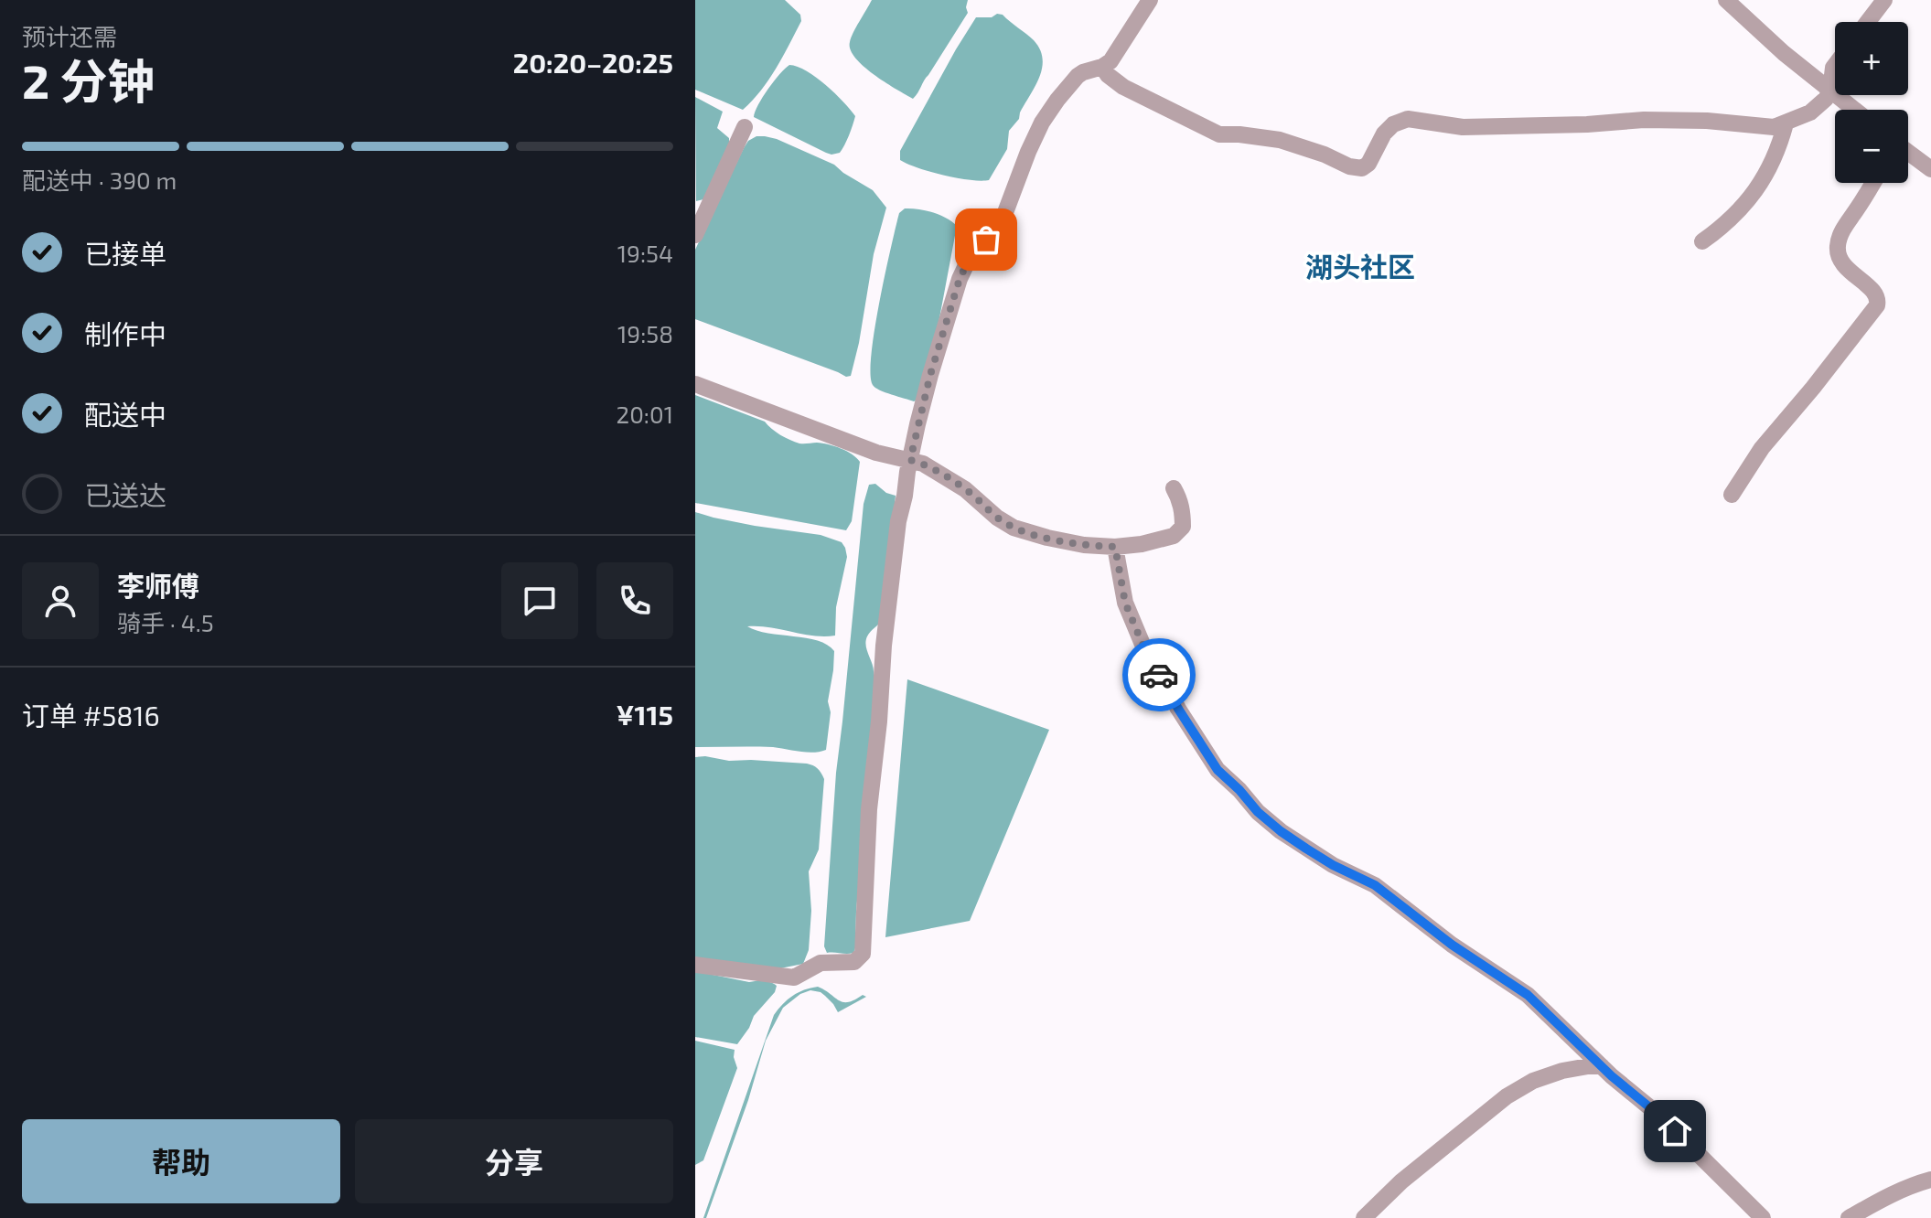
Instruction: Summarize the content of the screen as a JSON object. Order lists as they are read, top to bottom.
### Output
{
  "districts": ["湖头社区"],
  "page": {
    "heading": ["2 分钟", "预计还需", "20:20–20:25"],
    "panel": [
      "李师傅",
      "骑手 · 4.5",
      "订单 #5816",
      "¥115"
    ],
    "map_buttons": ["+", "−"],
    "bar": "配送中 · 390 m",
    "list": [
      ["已接单", "19:54"],
      ["制作中", "19:58"],
      ["配送中", "20:01"],
      "已送达"
    ],
    "buttons": ["帮助", "分享"]
  }
}
